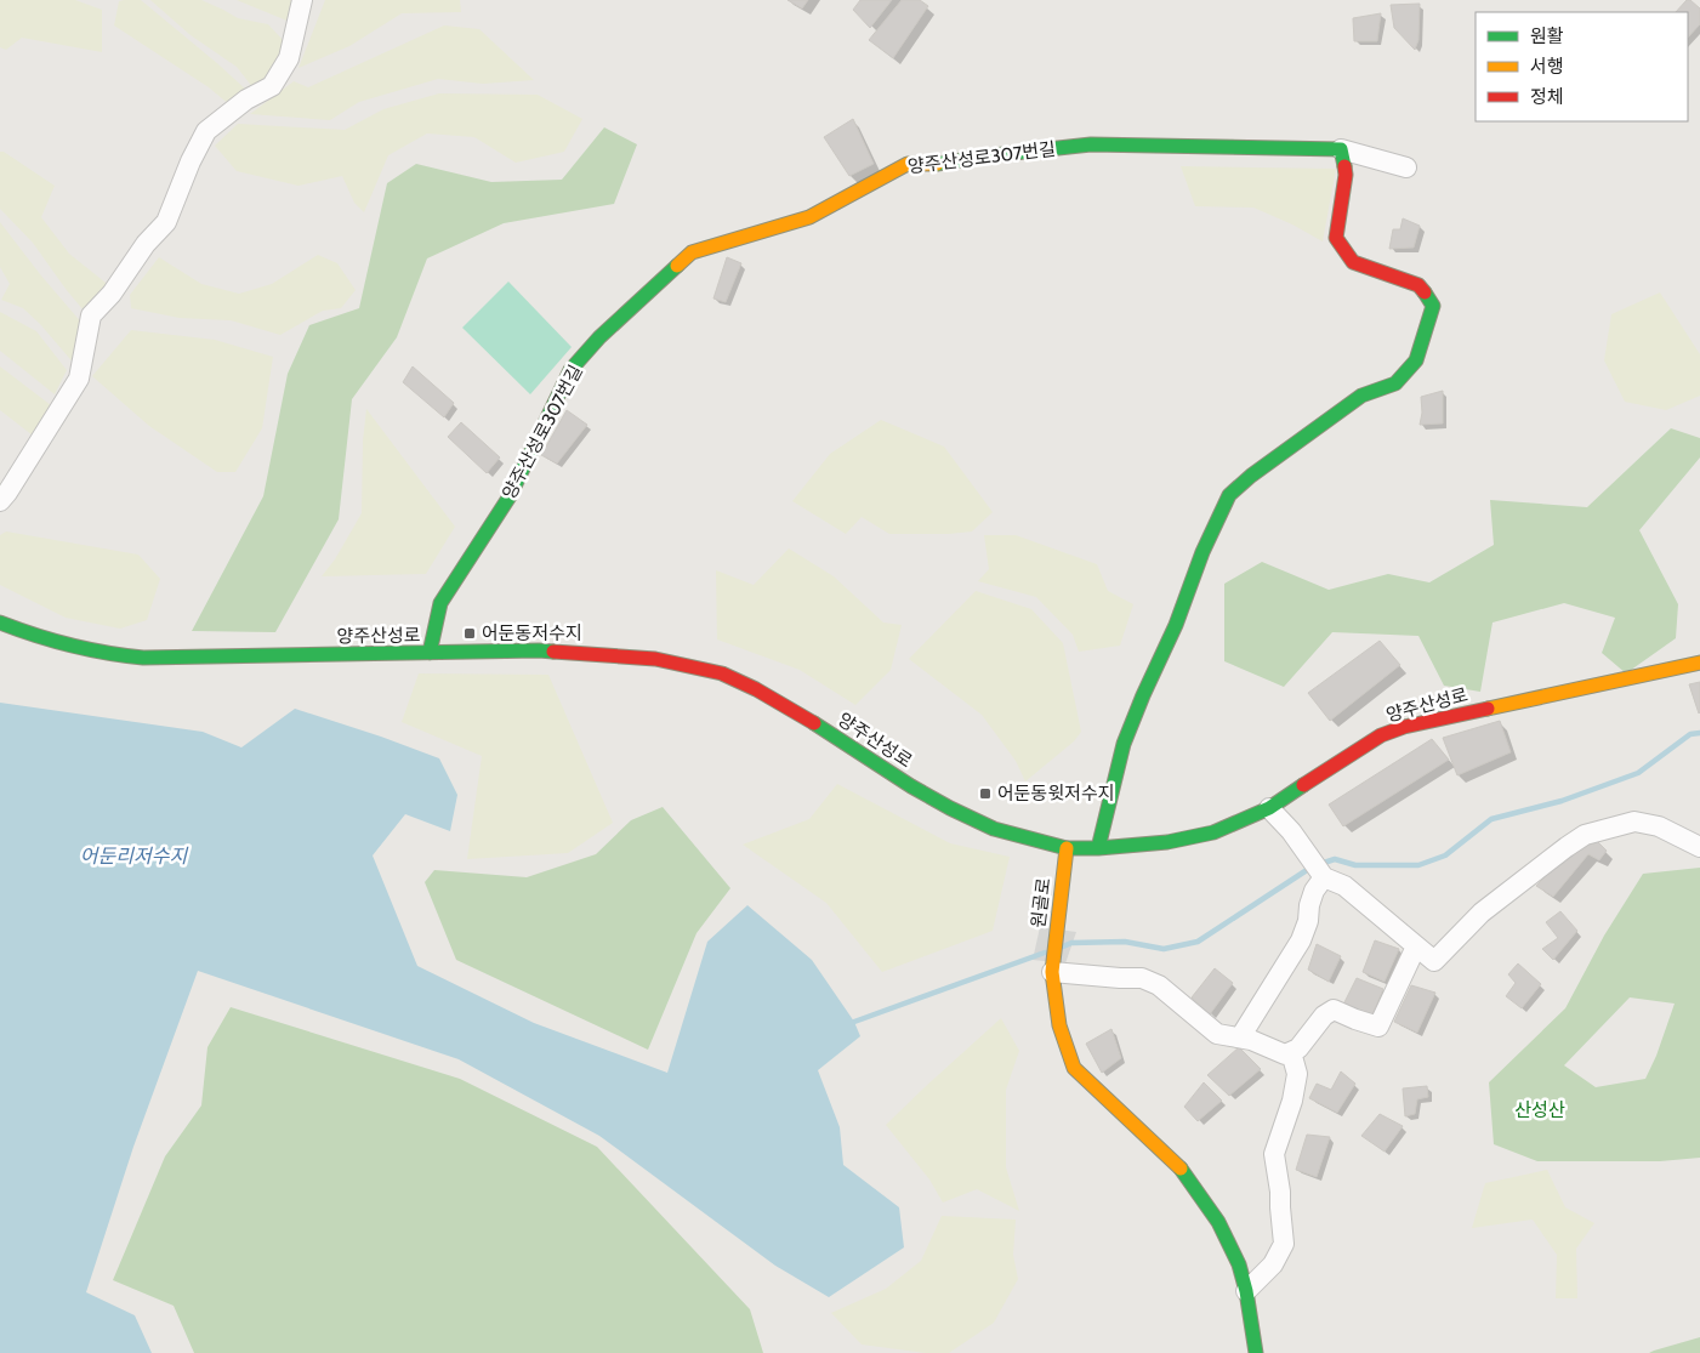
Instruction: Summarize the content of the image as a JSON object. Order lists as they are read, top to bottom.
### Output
{
  "streets": {
    "street": ["양주산성로307번길", "양주산성로", "원골로"]
  },
  "crossings": [
    ["양주산성로307번길", "양주산성로"],
    ["양주산성로", "원골로"]
  ],
  "water": ["어둔리저수지"],
  "parks": ["산성산"],
  "places": {
    "transit": ["어둔동저수지", "어둔동윗저수지"]
  },
  "legend": ["원활", "서행", "정체"]
}
